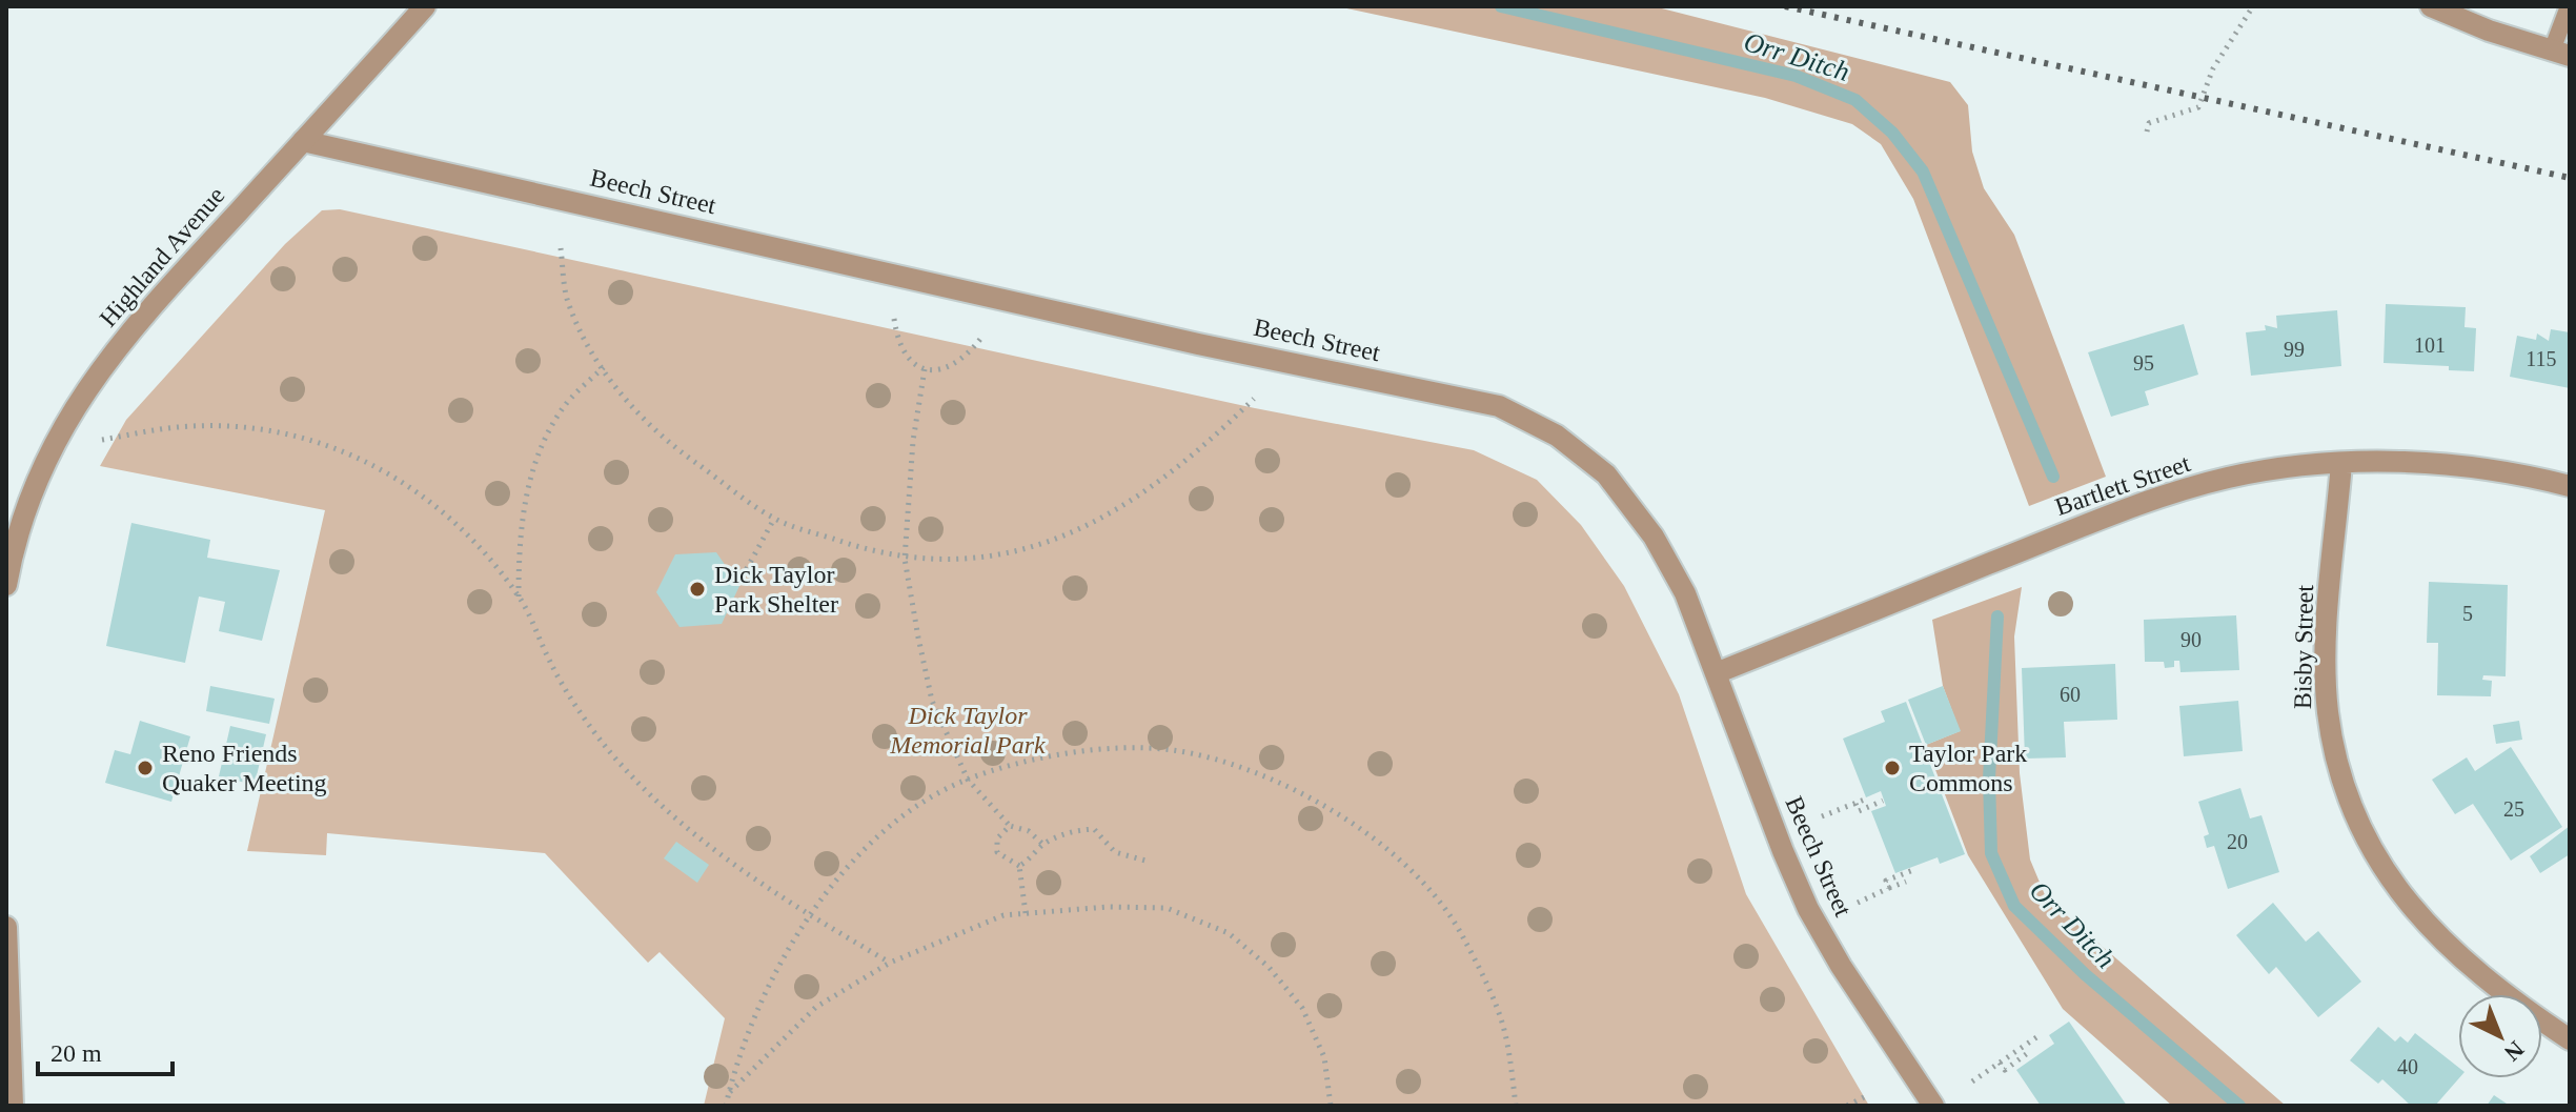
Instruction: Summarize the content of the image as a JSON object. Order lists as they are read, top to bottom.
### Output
{
  "streets": {
    "street": [
      "Beech Street",
      "Highland Avenue",
      "Bartlett Street",
      "Bisby Street"
    ]
  },
  "crossings": [
    ["Beech Street", "Highland Avenue"],
    ["Beech Street", "Bartlett Street"],
    ["Bartlett Street", "Bisby Street"]
  ],
  "water": ["Orr Ditch"],
  "parks": ["Dick Taylor Memorial Park"],
  "places": ["Dick Taylor Park Shelter", "Reno Friends Quaker Meeting", "Taylor Park Commons"],
  "house_numbers": [
    "101",
    "99",
    "115",
    "95",
    "5",
    "90",
    "60",
    "25",
    "20",
    "40"
  ],
  "scale_bar": "20 m",
  "north": "bottom right"
}
